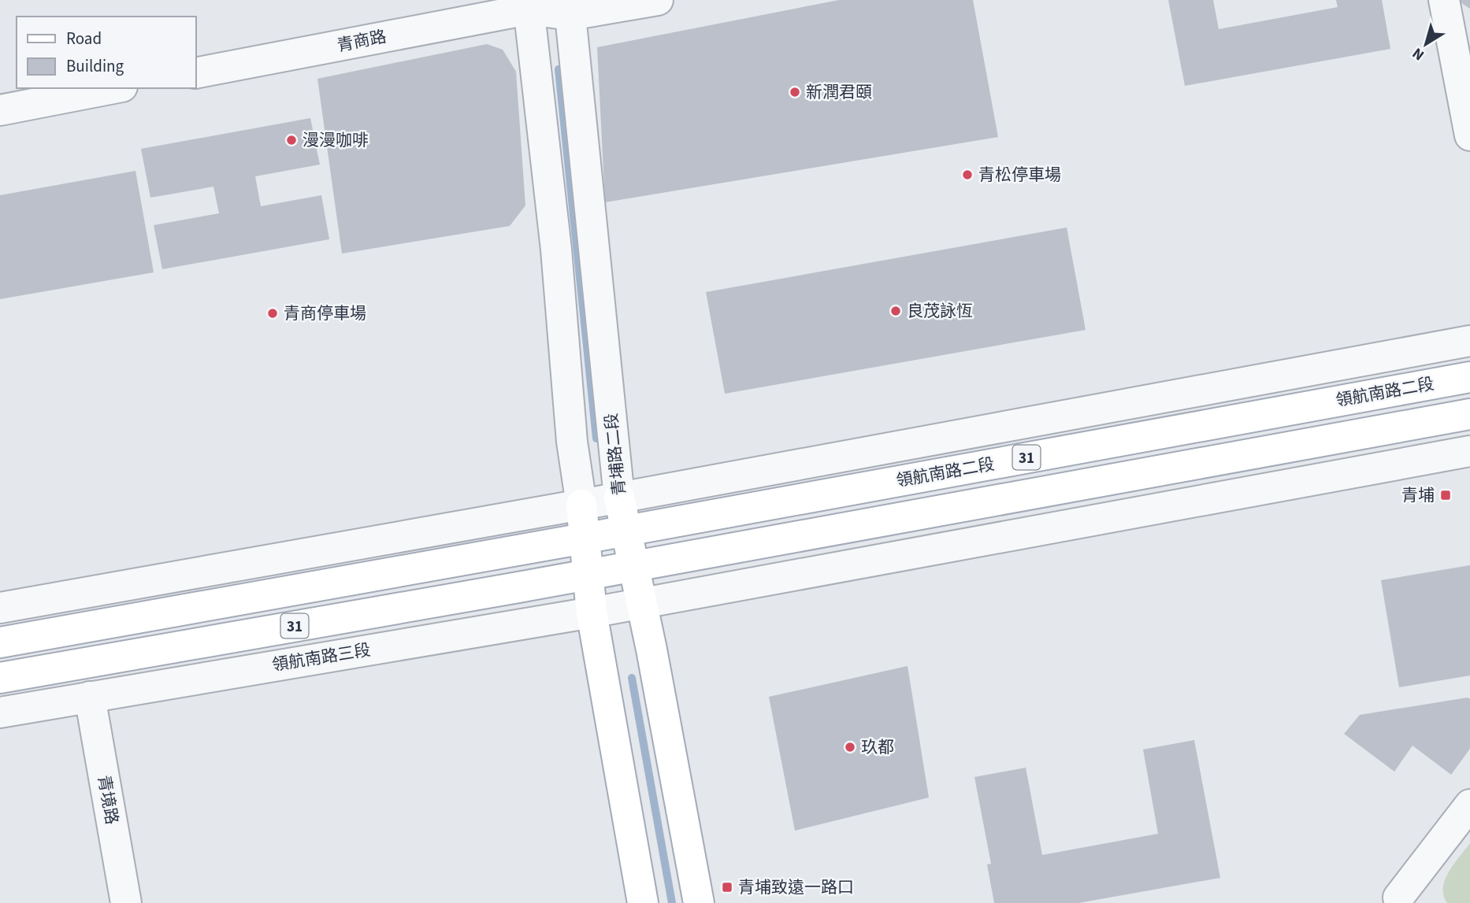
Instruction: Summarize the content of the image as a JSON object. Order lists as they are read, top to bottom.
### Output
{
  "streets": {
    "main road": [
      "領航南路二段",
      "青埔路二段",
      "31",
      "領航南路三段"
    ],
    "street": ["青商路", "青境路"]
  },
  "crossings": [
    ["青商路", "青埔路二段"],
    ["領航南路二段", "青埔路二段"],
    ["領航南路二段", "31"],
    ["青埔路二段", "31"],
    ["青埔路二段", "領航南路三段"],
    ["31", "領航南路三段"],
    ["領航南路三段", "青境路"]
  ],
  "places": {
    "other": [
      "新潤君頤",
      "漫漫咖啡",
      "青松停車場",
      "良茂詠恆",
      "青商停車場",
      "玖都"
    ],
    "transit": ["青埔", "青埔致遠一路口"]
  },
  "legend": ["Road", "Building"],
  "north": "bottom left"
}
